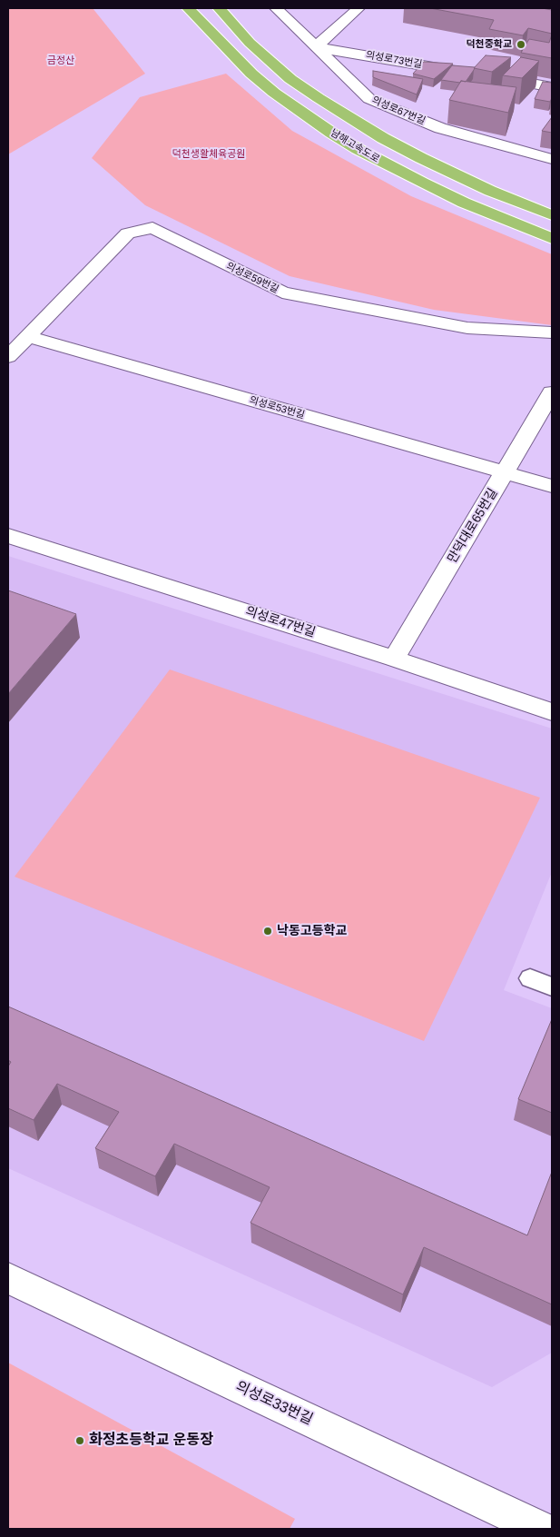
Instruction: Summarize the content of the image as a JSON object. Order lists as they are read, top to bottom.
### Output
{
  "streets": {
    "highway": ["남해고속도로"],
    "street": [
      "의성로73번길",
      "의성로67번길",
      "의성로59번길",
      "의성로53번길",
      "만덕대로65번길",
      "의성로47번길",
      "의성로33번길"
    ]
  },
  "crossings": [
    ["의성로73번길", "의성로67번길"],
    ["의성로59번길", "의성로53번길"],
    ["의성로53번길", "만덕대로65번길"],
    ["만덕대로65번길", "의성로47번길"]
  ],
  "parks": ["금정산", "덕천생활체육공원"],
  "places": ["덕천중학교", "낙동고등학교", "화정초등학교 운동장"]
}
